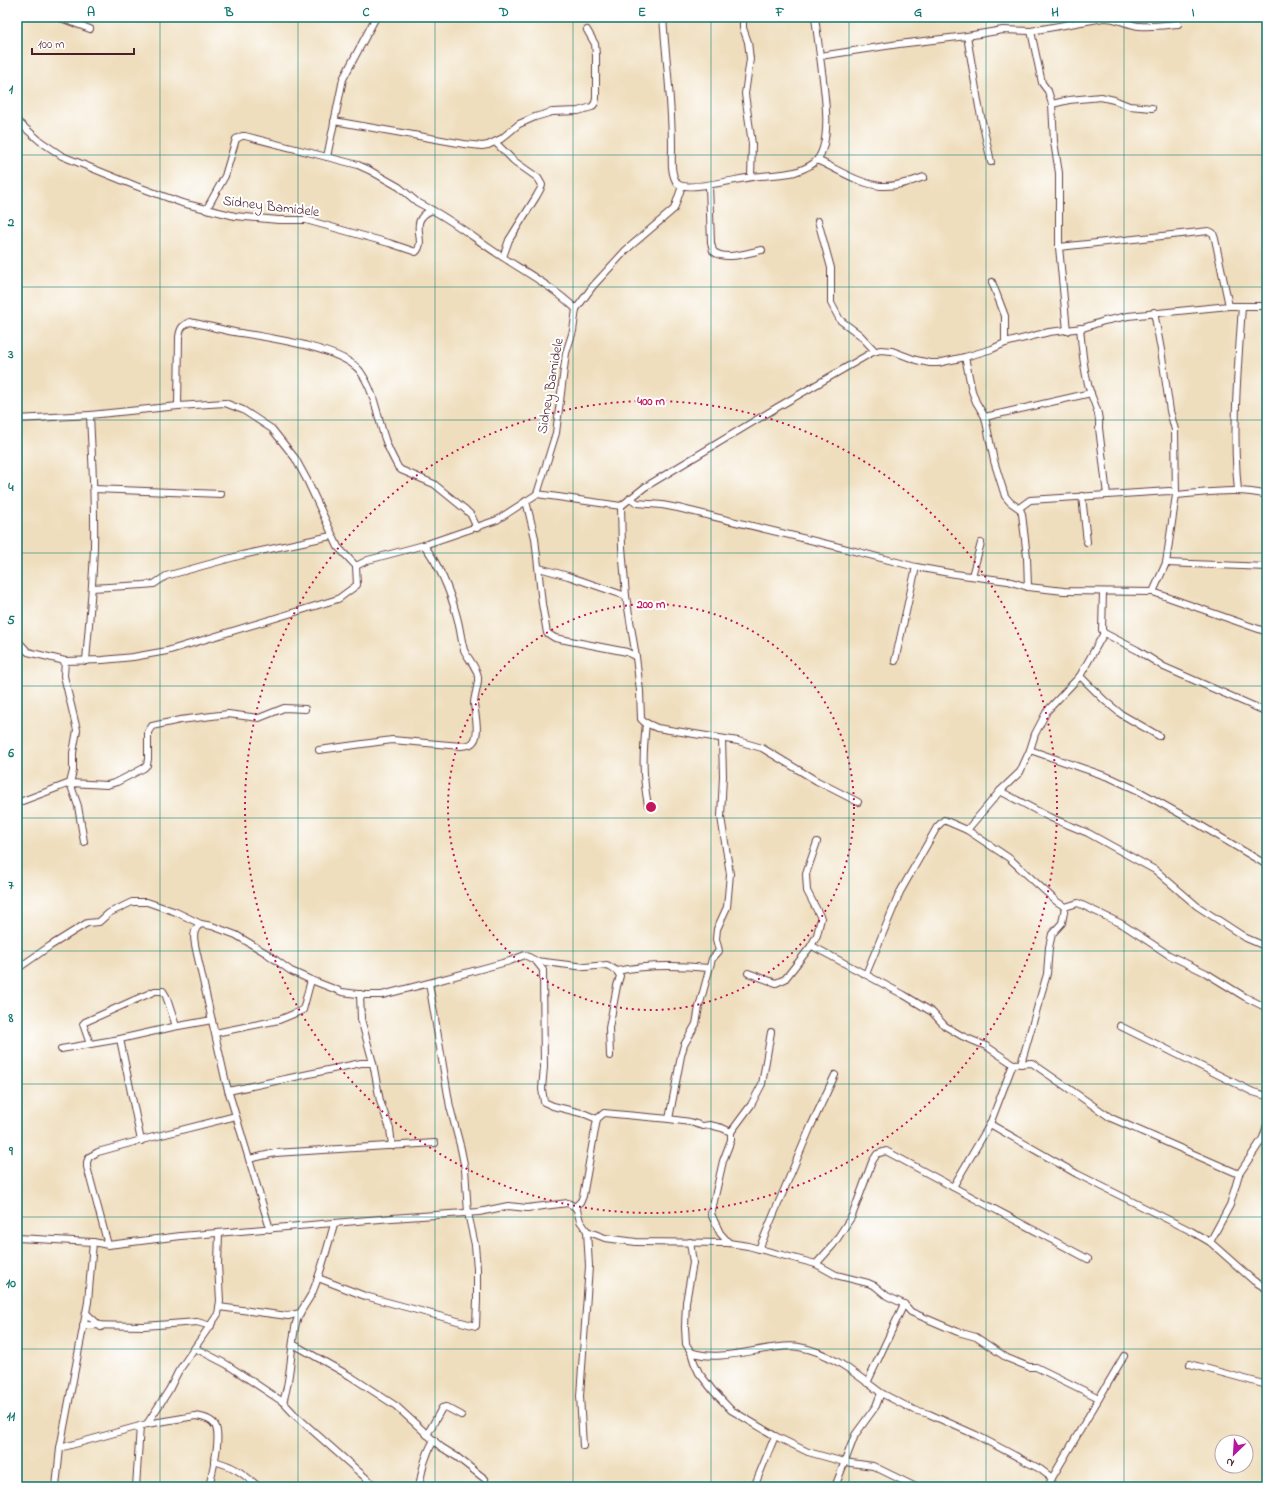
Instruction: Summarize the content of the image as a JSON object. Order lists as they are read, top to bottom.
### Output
{
  "streets": {
    "street": ["Sidney Bamidele"]
  },
  "scale_bar": "100 m",
  "north": "bottom left",
  "grid": {
    "columns": [
      "A",
      "B",
      "C",
      "D",
      "E",
      "F",
      "G",
      "H",
      "I"
    ],
    "rows": [
      "1",
      "2",
      "3",
      "4",
      "5",
      "6",
      "7",
      "8",
      "9",
      "10",
      "11"
    ]
  },
  "rings": ["400 m", "200 m"]
}
